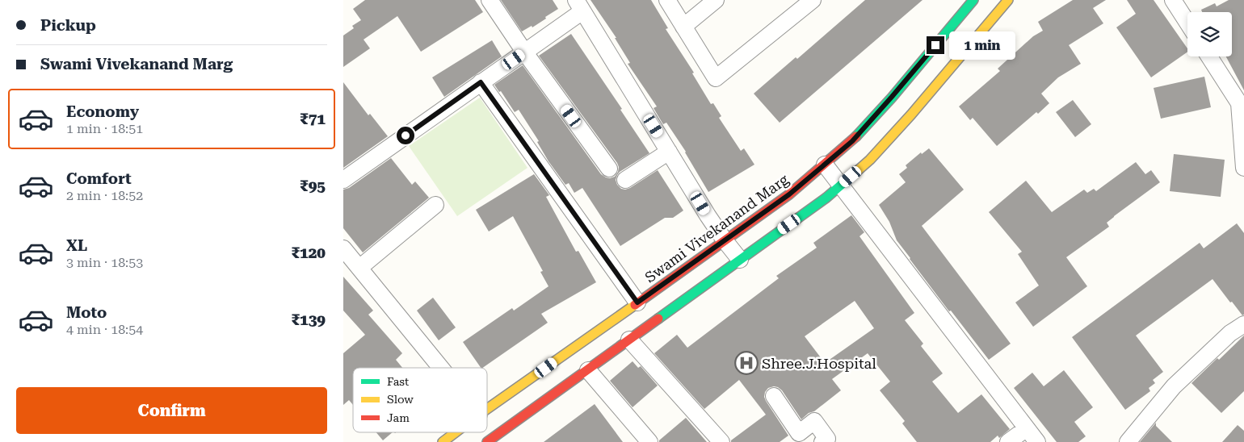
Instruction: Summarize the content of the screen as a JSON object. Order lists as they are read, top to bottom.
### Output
{
  "streets": {
    "main road": ["Swami Vivekanand Marg"]
  },
  "places": {
    "hospital": ["Shree.J.Hospital"]
  },
  "legend": ["Fast", "Slow", "Jam"],
  "page": {
    "banner": ["Pickup", "Swami Vivekanand Marg"],
    "bubble": "1 min",
    "list": [
      {
        "name": "Economy",
        "note": "1 min · 18:51",
        "value": "₹71"
      },
      {
        "name": "Comfort",
        "note": "2 min · 18:52",
        "value": "₹95"
      },
      {
        "name": "XL",
        "note": "3 min · 18:53",
        "value": "₹120"
      },
      {
        "name": "Moto",
        "note": "4 min · 18:54",
        "value": "₹139"
      }
    ],
    "buttons": "Confirm"
  }
}
